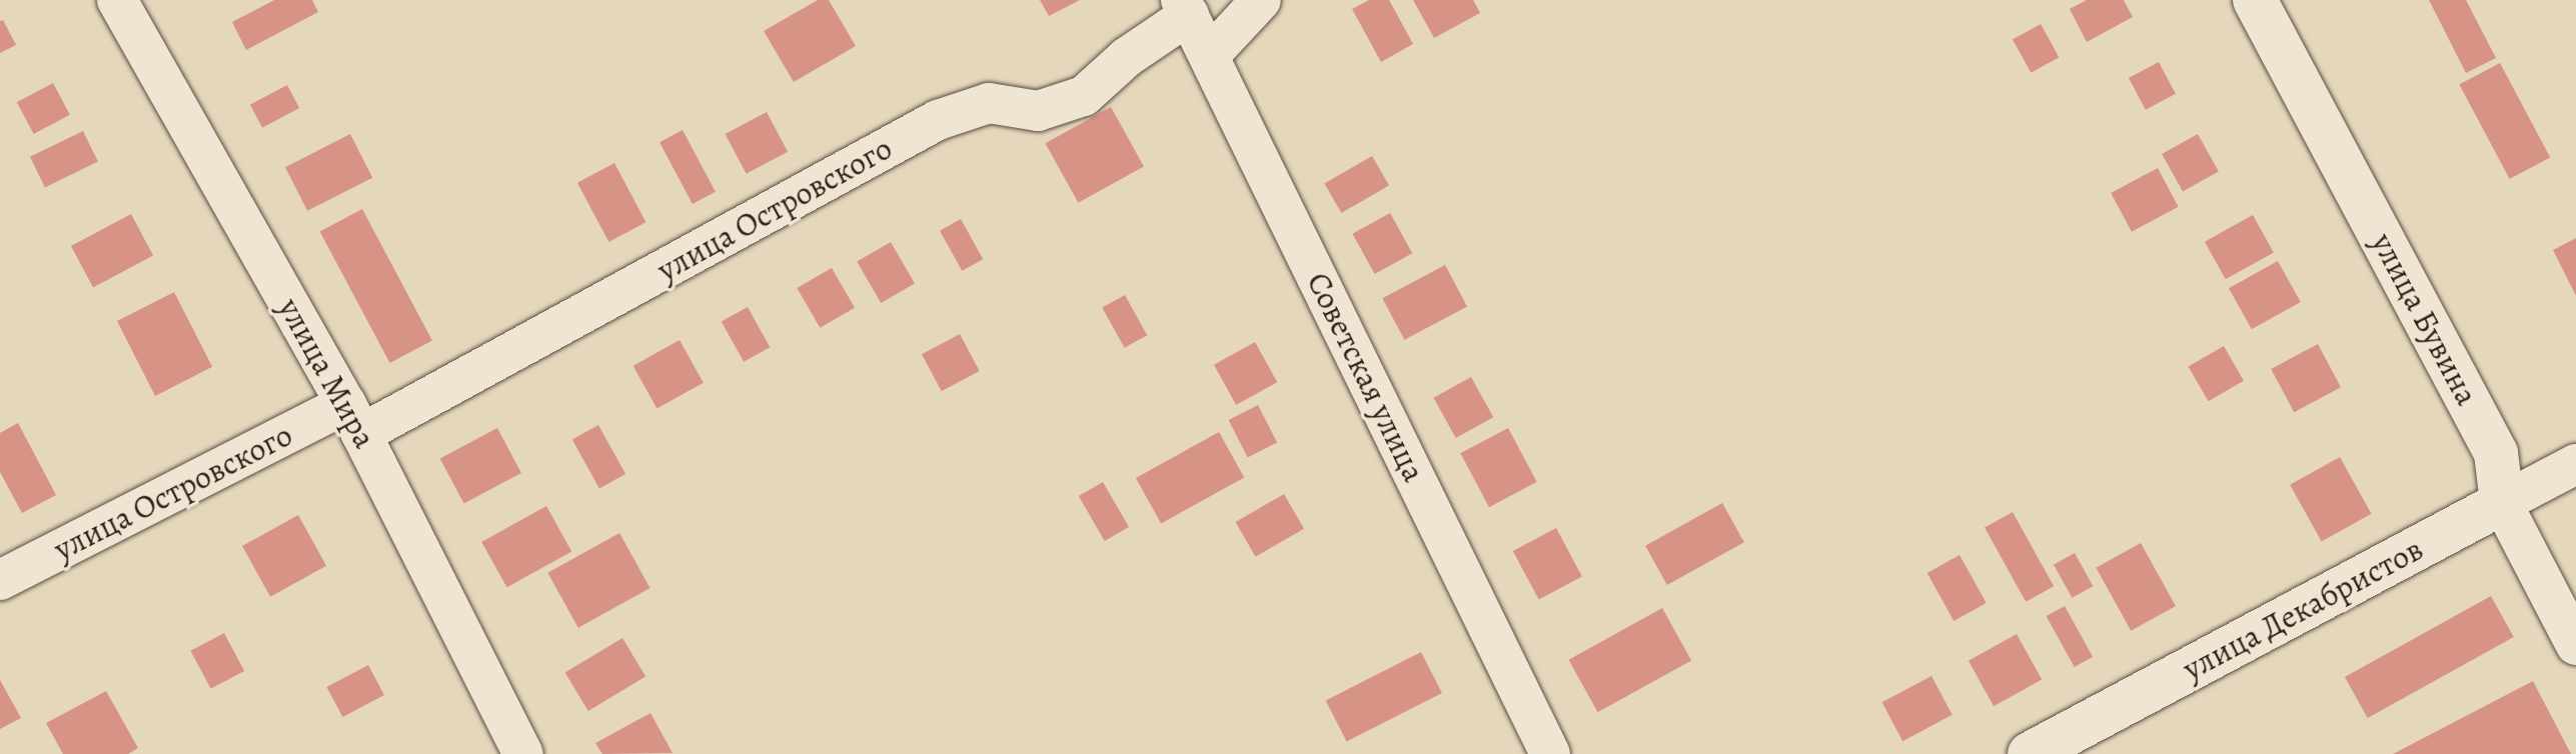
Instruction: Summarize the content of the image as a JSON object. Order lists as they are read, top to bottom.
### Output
{
  "streets": {
    "street": [
      "улица Островского",
      "улица Бувина",
      "улица Мира",
      "Советская улица",
      "улица Декабристов"
    ]
  },
  "crossings": [
    ["улица Островского", "улица Мира"],
    ["улица Островского", "Советская улица"],
    ["улица Бувина", "улица Декабристов"]
  ]
}
